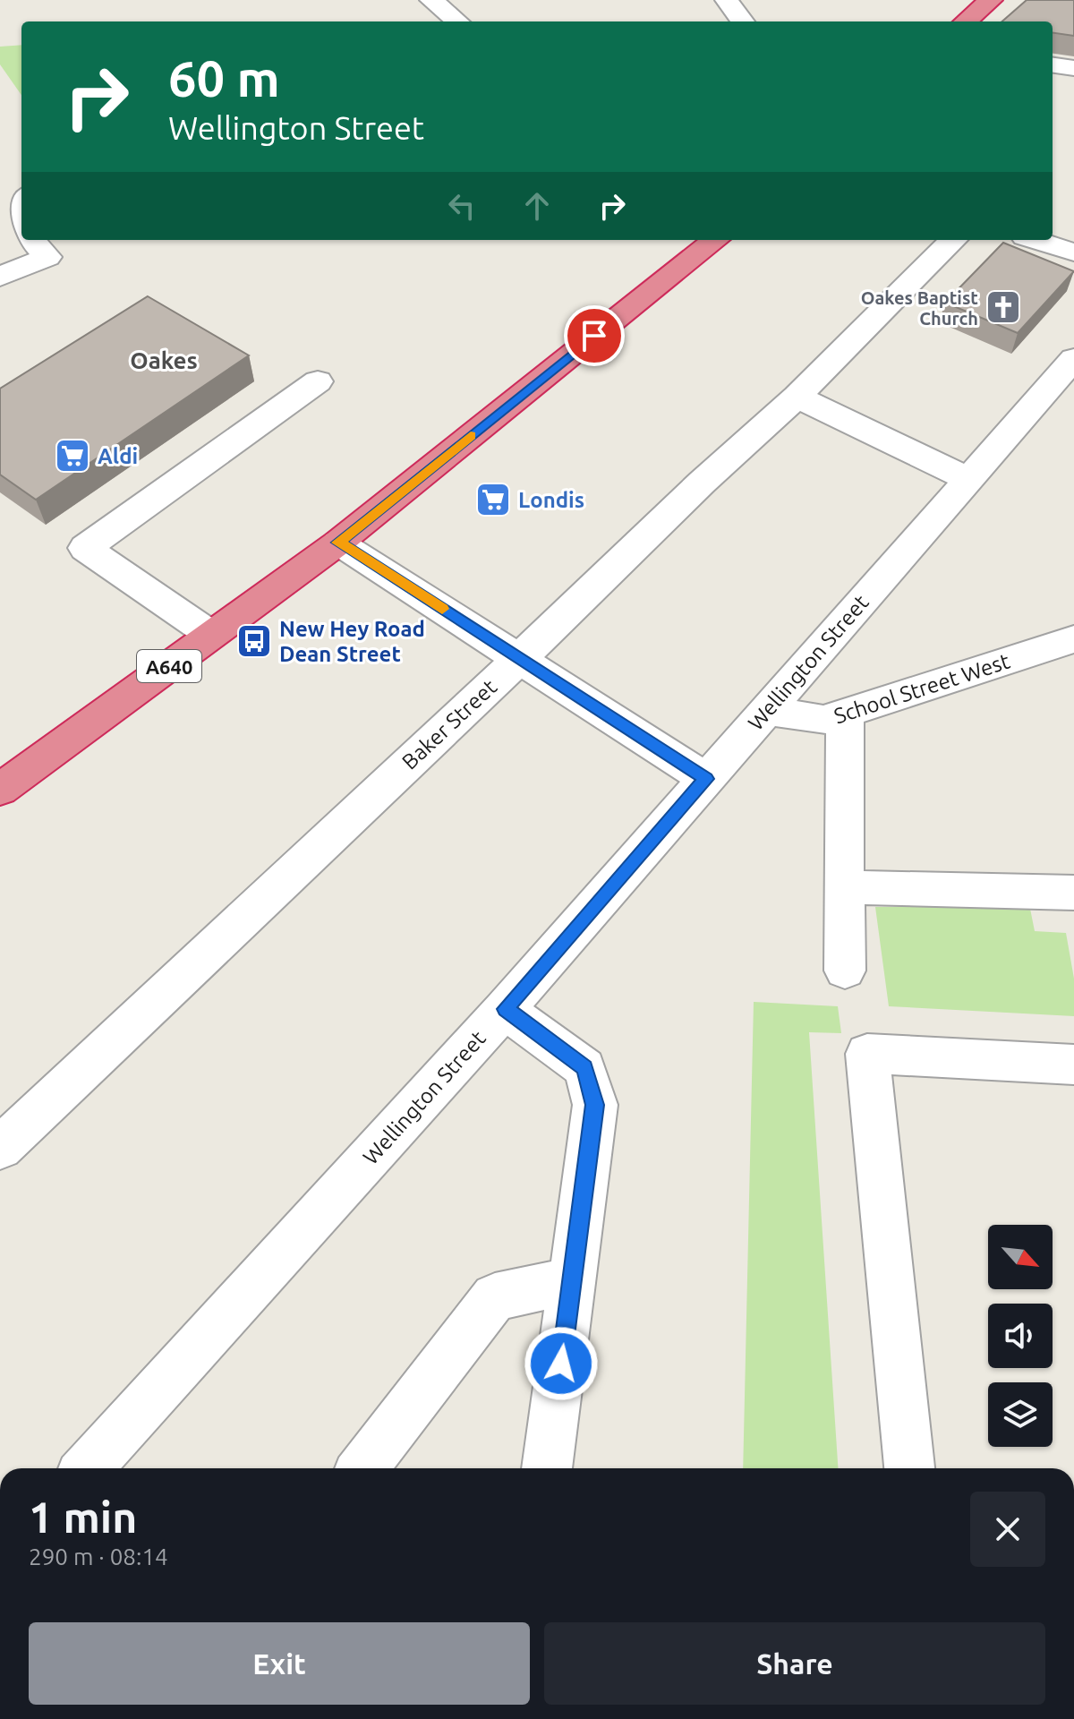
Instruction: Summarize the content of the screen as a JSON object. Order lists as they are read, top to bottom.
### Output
{
  "streets": {
    "highway": ["A640"],
    "street": ["Wellington Street", "School Street West", "Baker Street"]
  },
  "crossings": [
    ["Wellington Street", "School Street West"]
  ],
  "districts": ["Oakes"],
  "places": {
    "church": ["Oakes Baptist Church"],
    "supermarket": ["Aldi", "Londis"],
    "bus stop": ["New Hey Road Dean Street"]
  },
  "north": "bottom right",
  "page": {
    "turn": ["60 m", "Wellington Street"],
    "heading": ["1 min", "290 m · 08:14"],
    "buttons": ["Exit", "Share"]
  }
}
